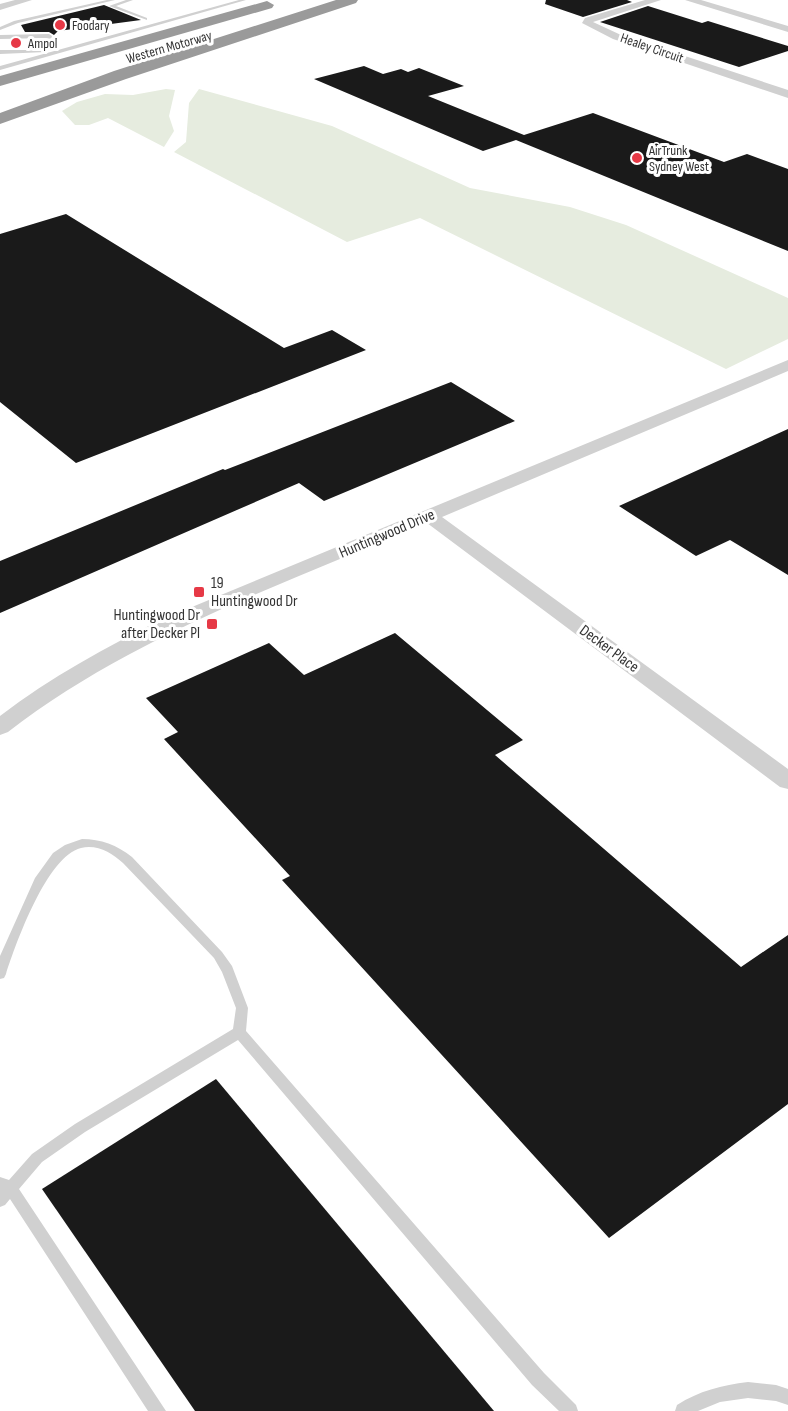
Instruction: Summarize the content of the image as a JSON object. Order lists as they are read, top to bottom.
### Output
{
  "streets": {
    "highway": ["Western Motorway"],
    "street": ["Healey Circuit", "Huntingwood Drive", "Decker Place"]
  },
  "crossings": [
    ["Huntingwood Drive", "Decker Place"]
  ],
  "places": {
    "other": ["Foodary", "Ampol", "AirTrunk Sydney West"],
    "transit": ["19 Huntingwood Dr", "Huntingwood Dr after Decker Pl"]
  }
}
